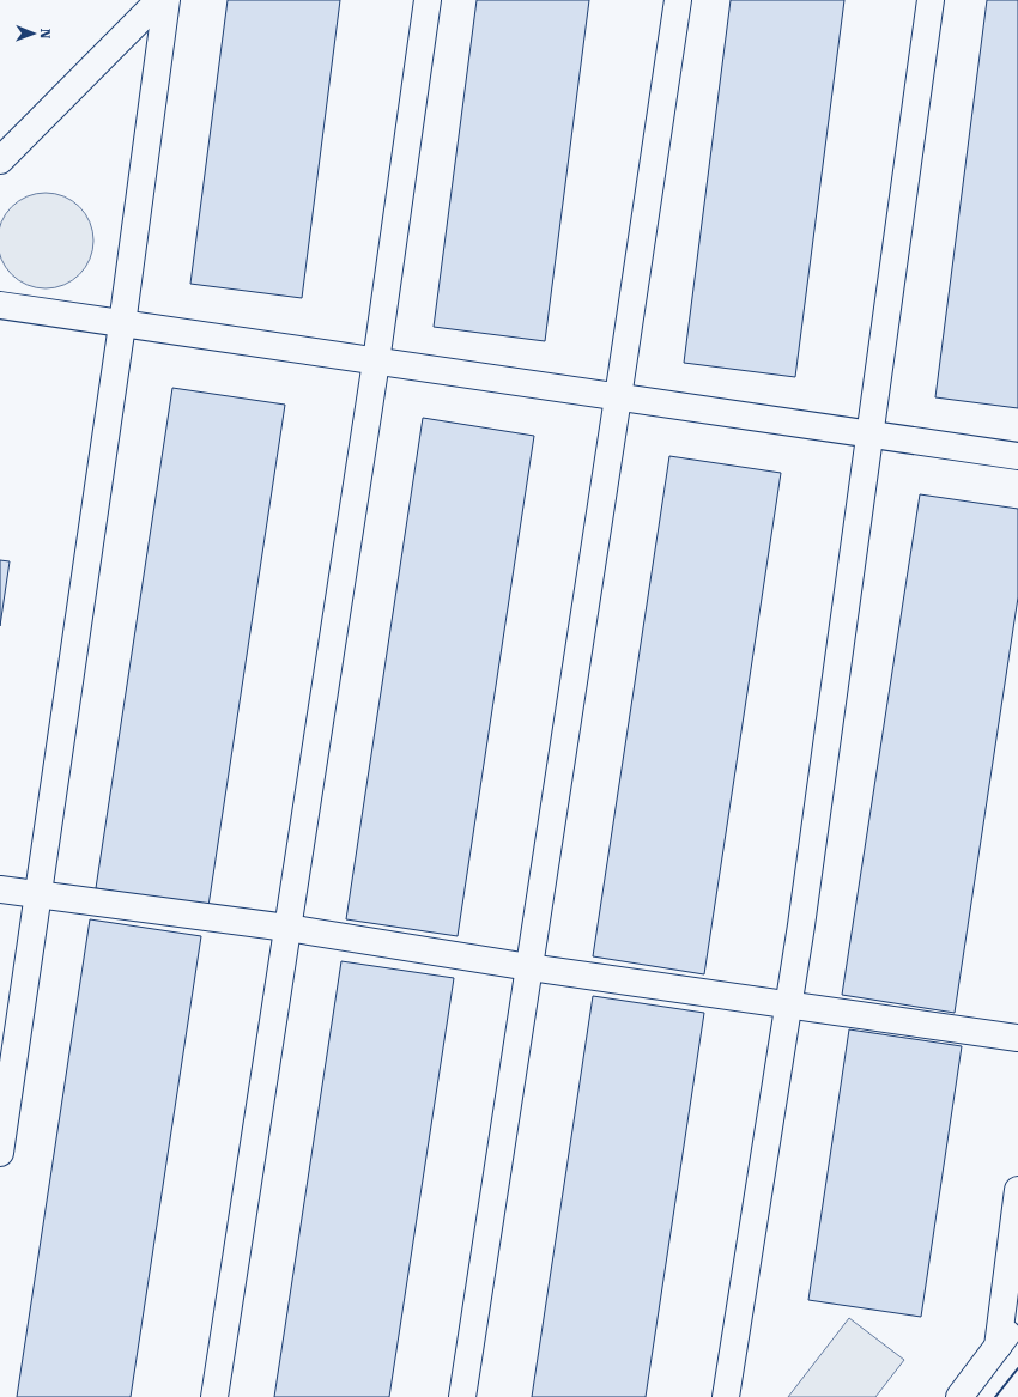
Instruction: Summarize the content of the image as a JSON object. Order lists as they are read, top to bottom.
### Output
{
  "north": "right"
}
